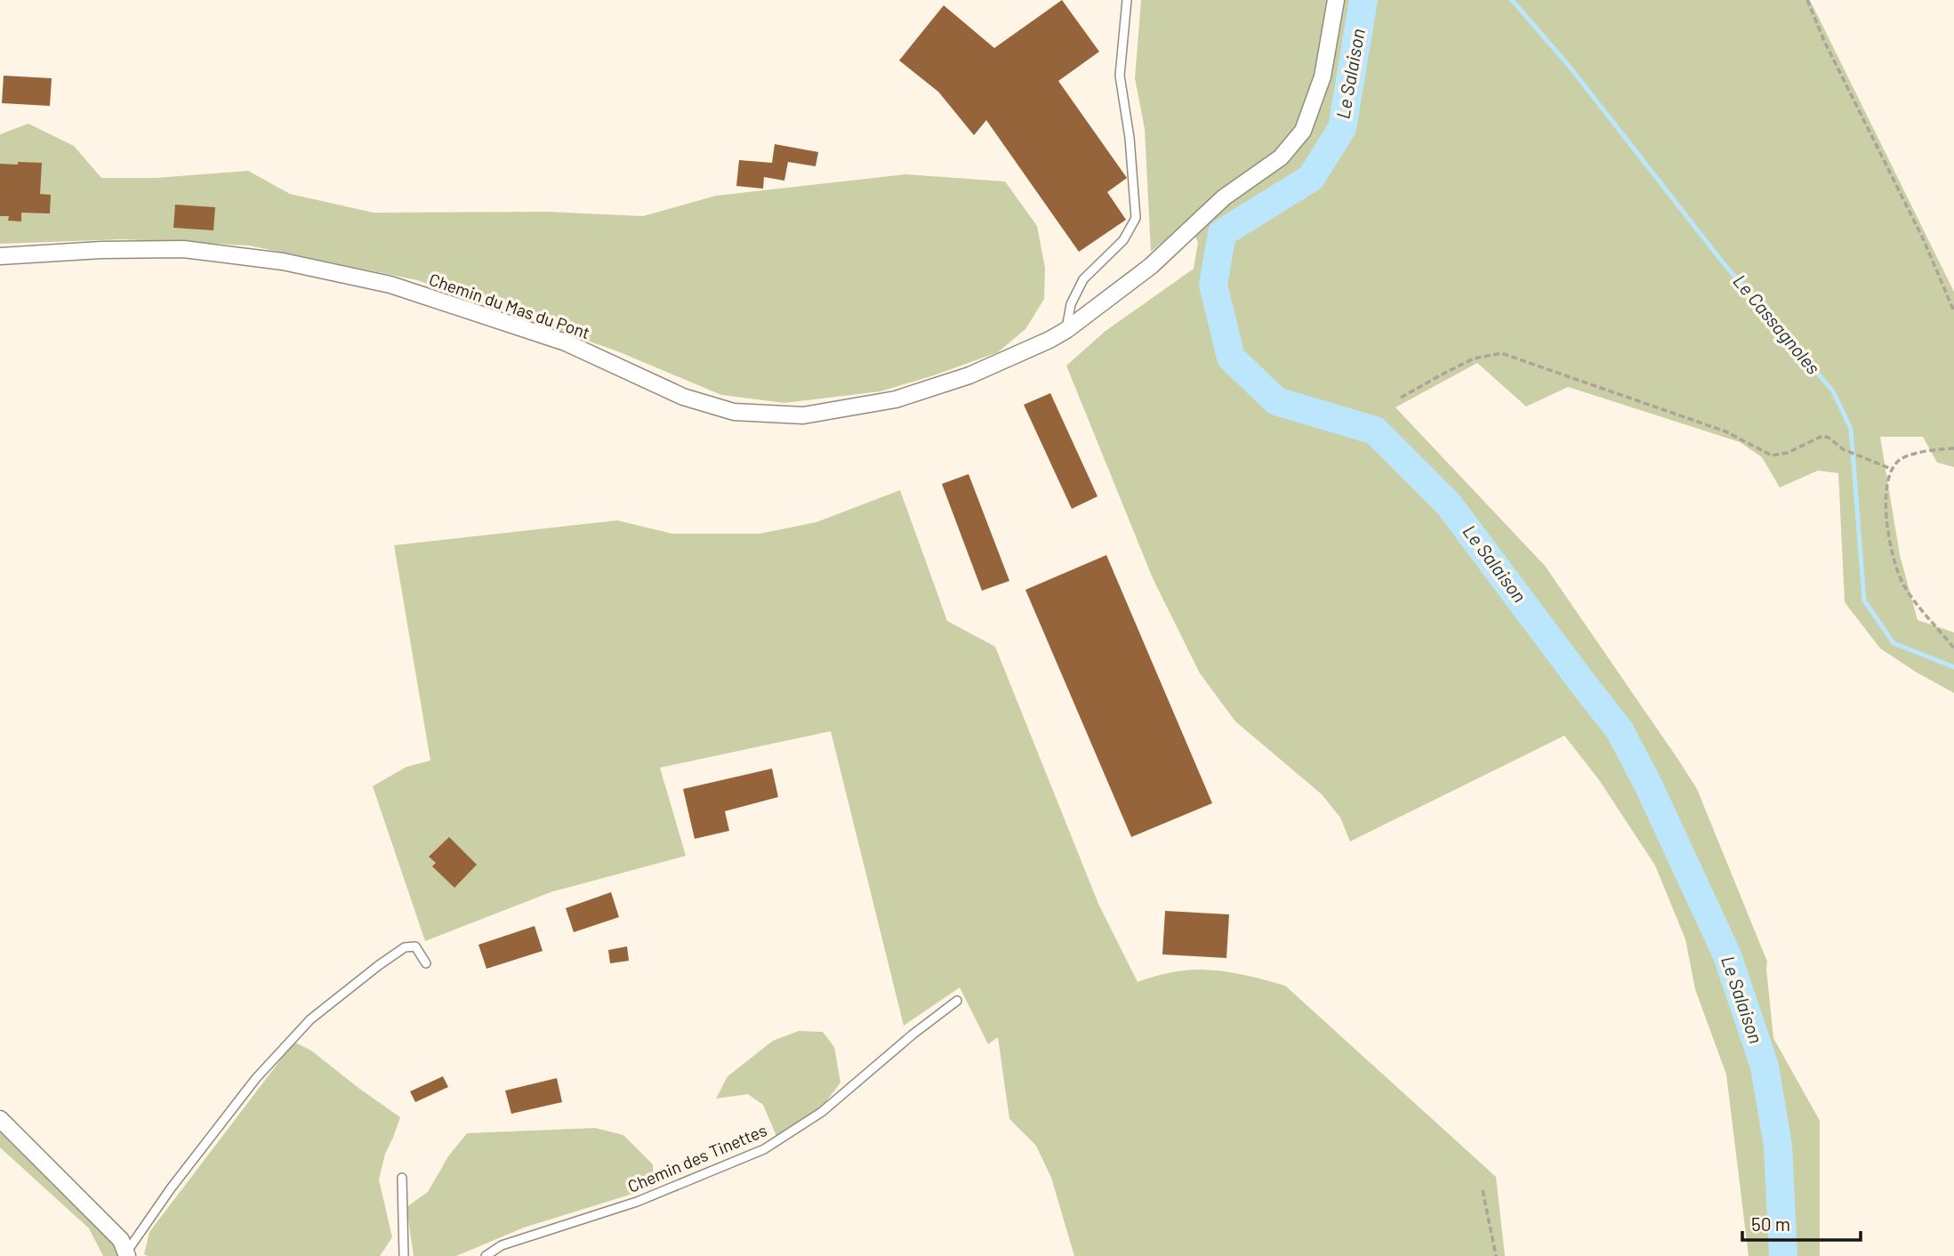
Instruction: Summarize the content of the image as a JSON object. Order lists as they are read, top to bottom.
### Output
{
  "streets": {
    "street": ["Chemin du Mas du Pont"],
    "lane": ["Chemin des Tinettes"]
  },
  "water": ["Le Salaison", "Le Cassagnoles"],
  "scale_bar": "50 m"
}
